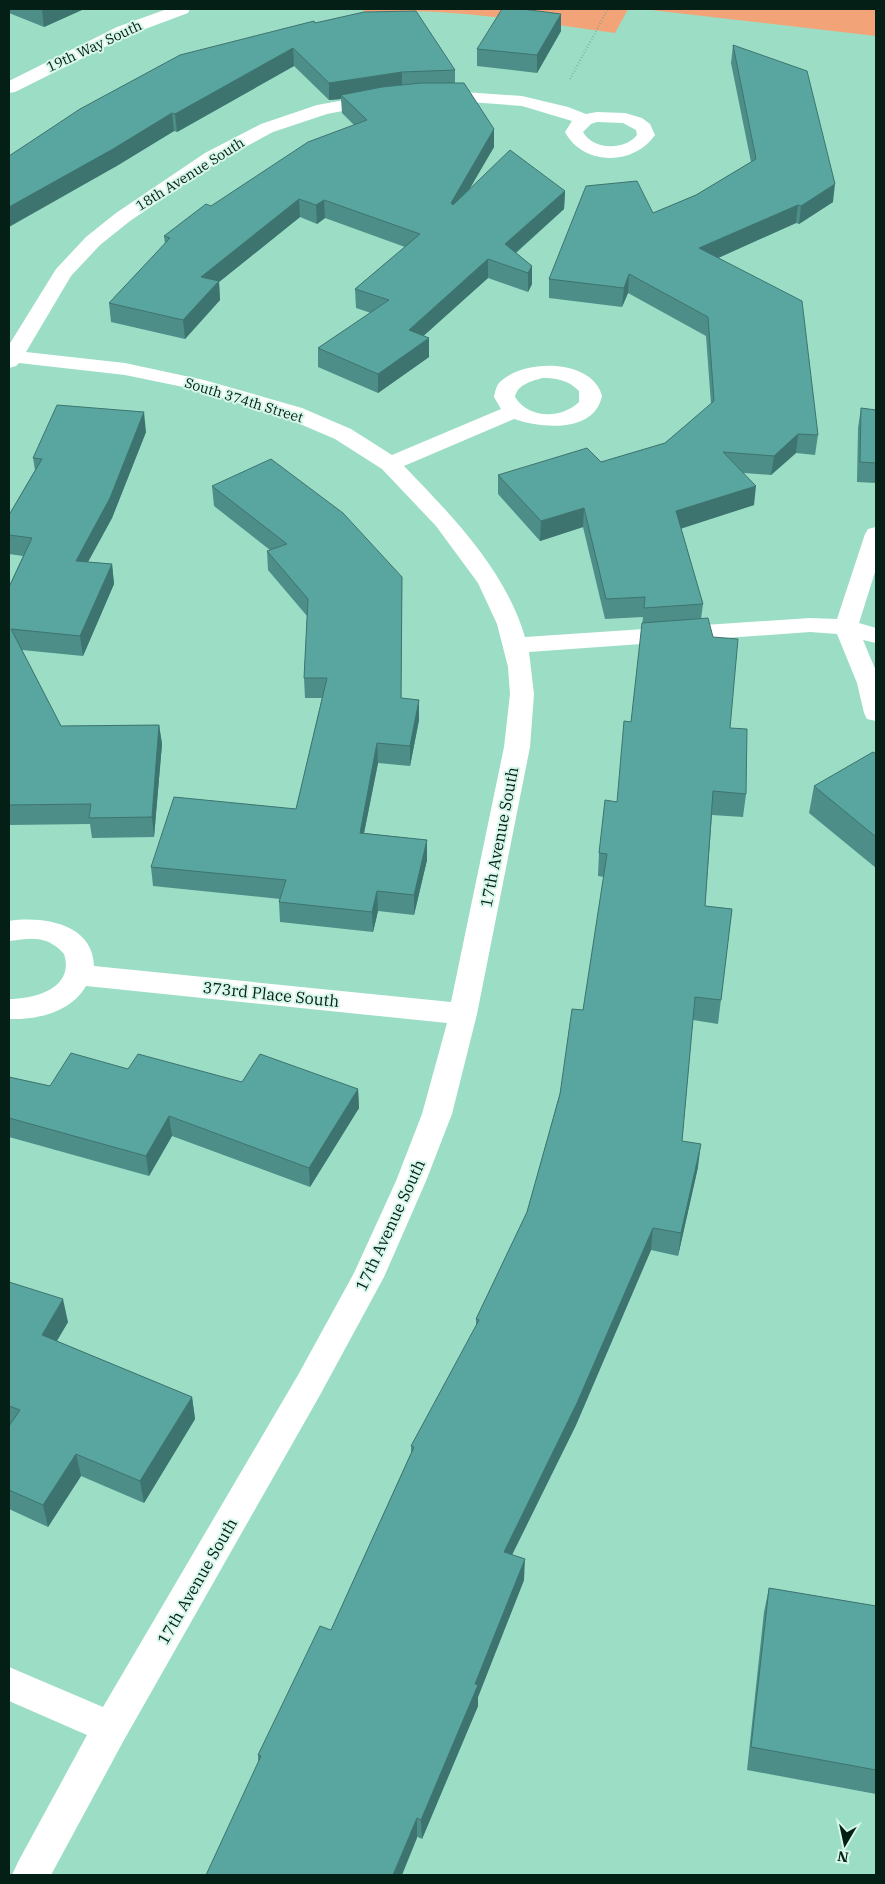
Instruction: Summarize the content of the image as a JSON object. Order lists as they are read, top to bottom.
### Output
{
  "streets": {
    "street": [
      "19th Way South",
      "18th Avenue South",
      "South 374th Street",
      "17th Avenue South",
      "373rd Place South"
    ]
  },
  "crossings": [
    ["18th Avenue South", "South 374th Street"],
    ["South 374th Street", "17th Avenue South"],
    ["17th Avenue South", "373rd Place South"]
  ],
  "north": "bottom"
}
